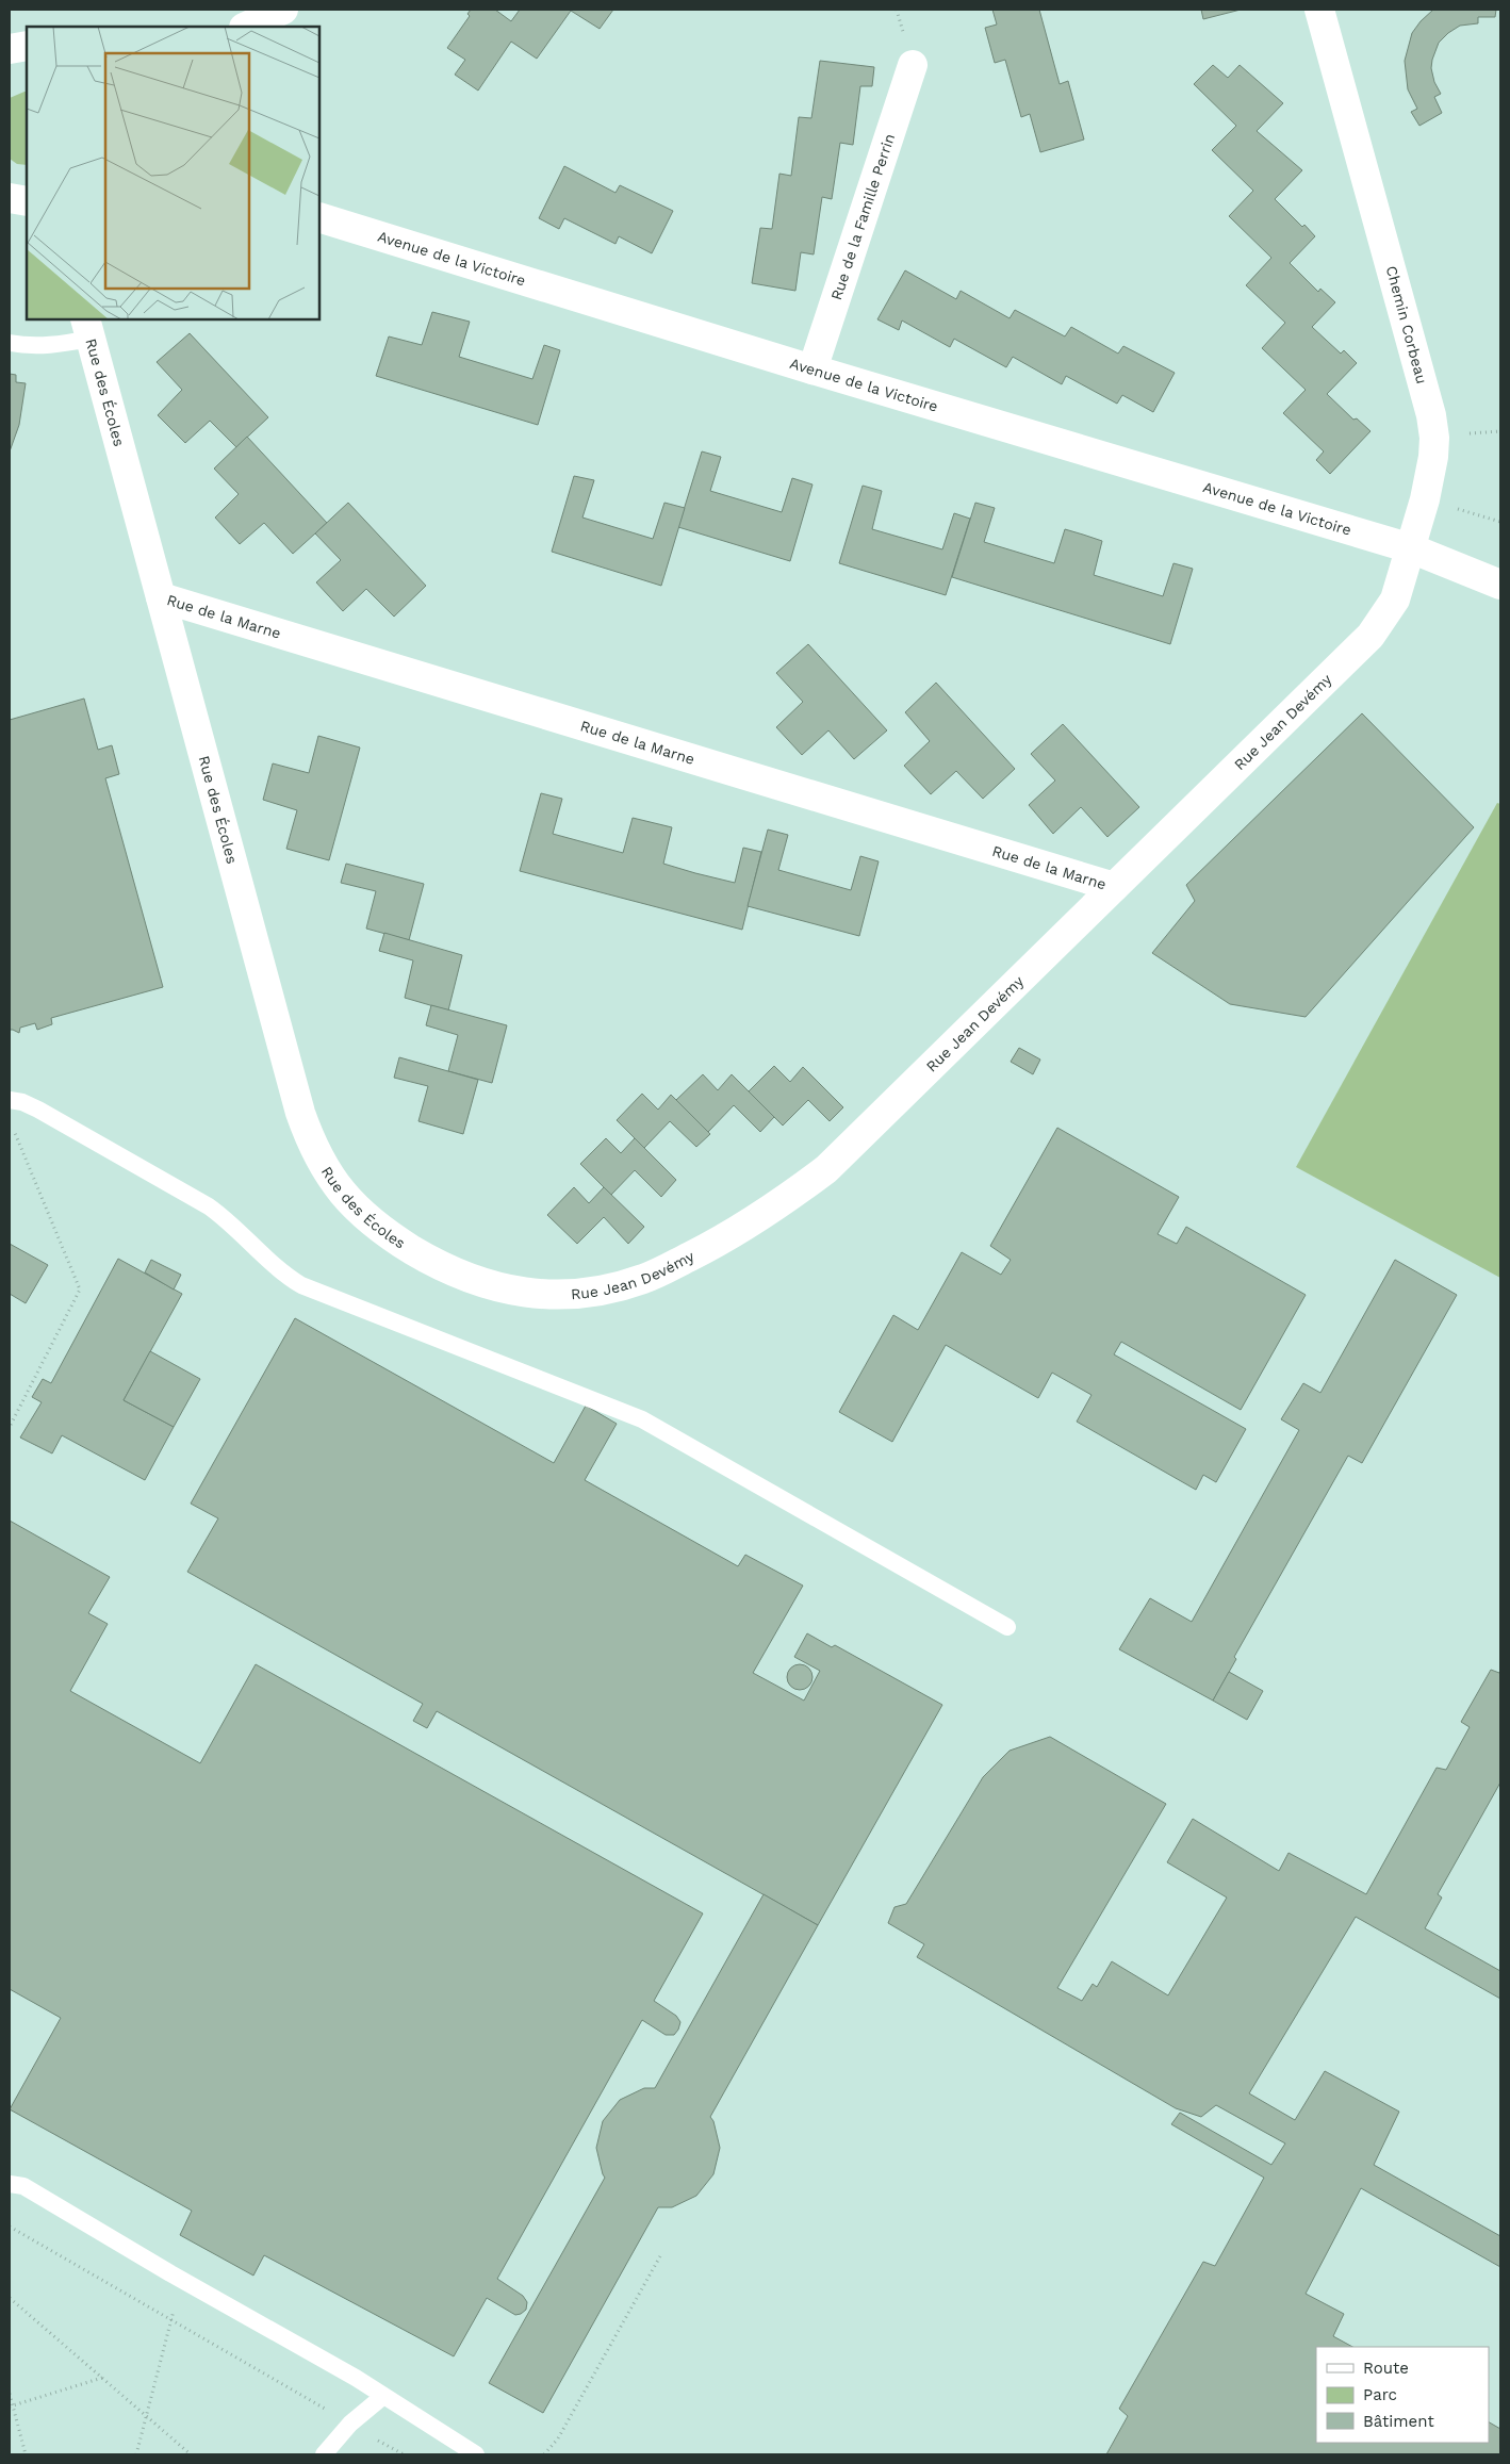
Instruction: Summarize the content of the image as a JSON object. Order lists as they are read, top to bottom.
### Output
{
  "streets": {
    "street": [
      "Rue de la Famille Perrin",
      "Avenue de la Victoire",
      "Chemin Corbeau",
      "Rue des Écoles",
      "Rue de la Marne",
      "Rue Jean Devémy"
    ]
  },
  "crossings": [
    ["Rue de la Famille Perrin", "Avenue de la Victoire"],
    ["Avenue de la Victoire", "Chemin Corbeau"],
    ["Avenue de la Victoire", "Rue Jean Devémy"],
    ["Chemin Corbeau", "Rue Jean Devémy"],
    ["Rue des Écoles", "Rue de la Marne"],
    ["Rue des Écoles", "Rue Jean Devémy"],
    ["Rue de la Marne", "Rue Jean Devémy"]
  ],
  "legend": ["Route", "Parc", "Bâtiment"]
}
